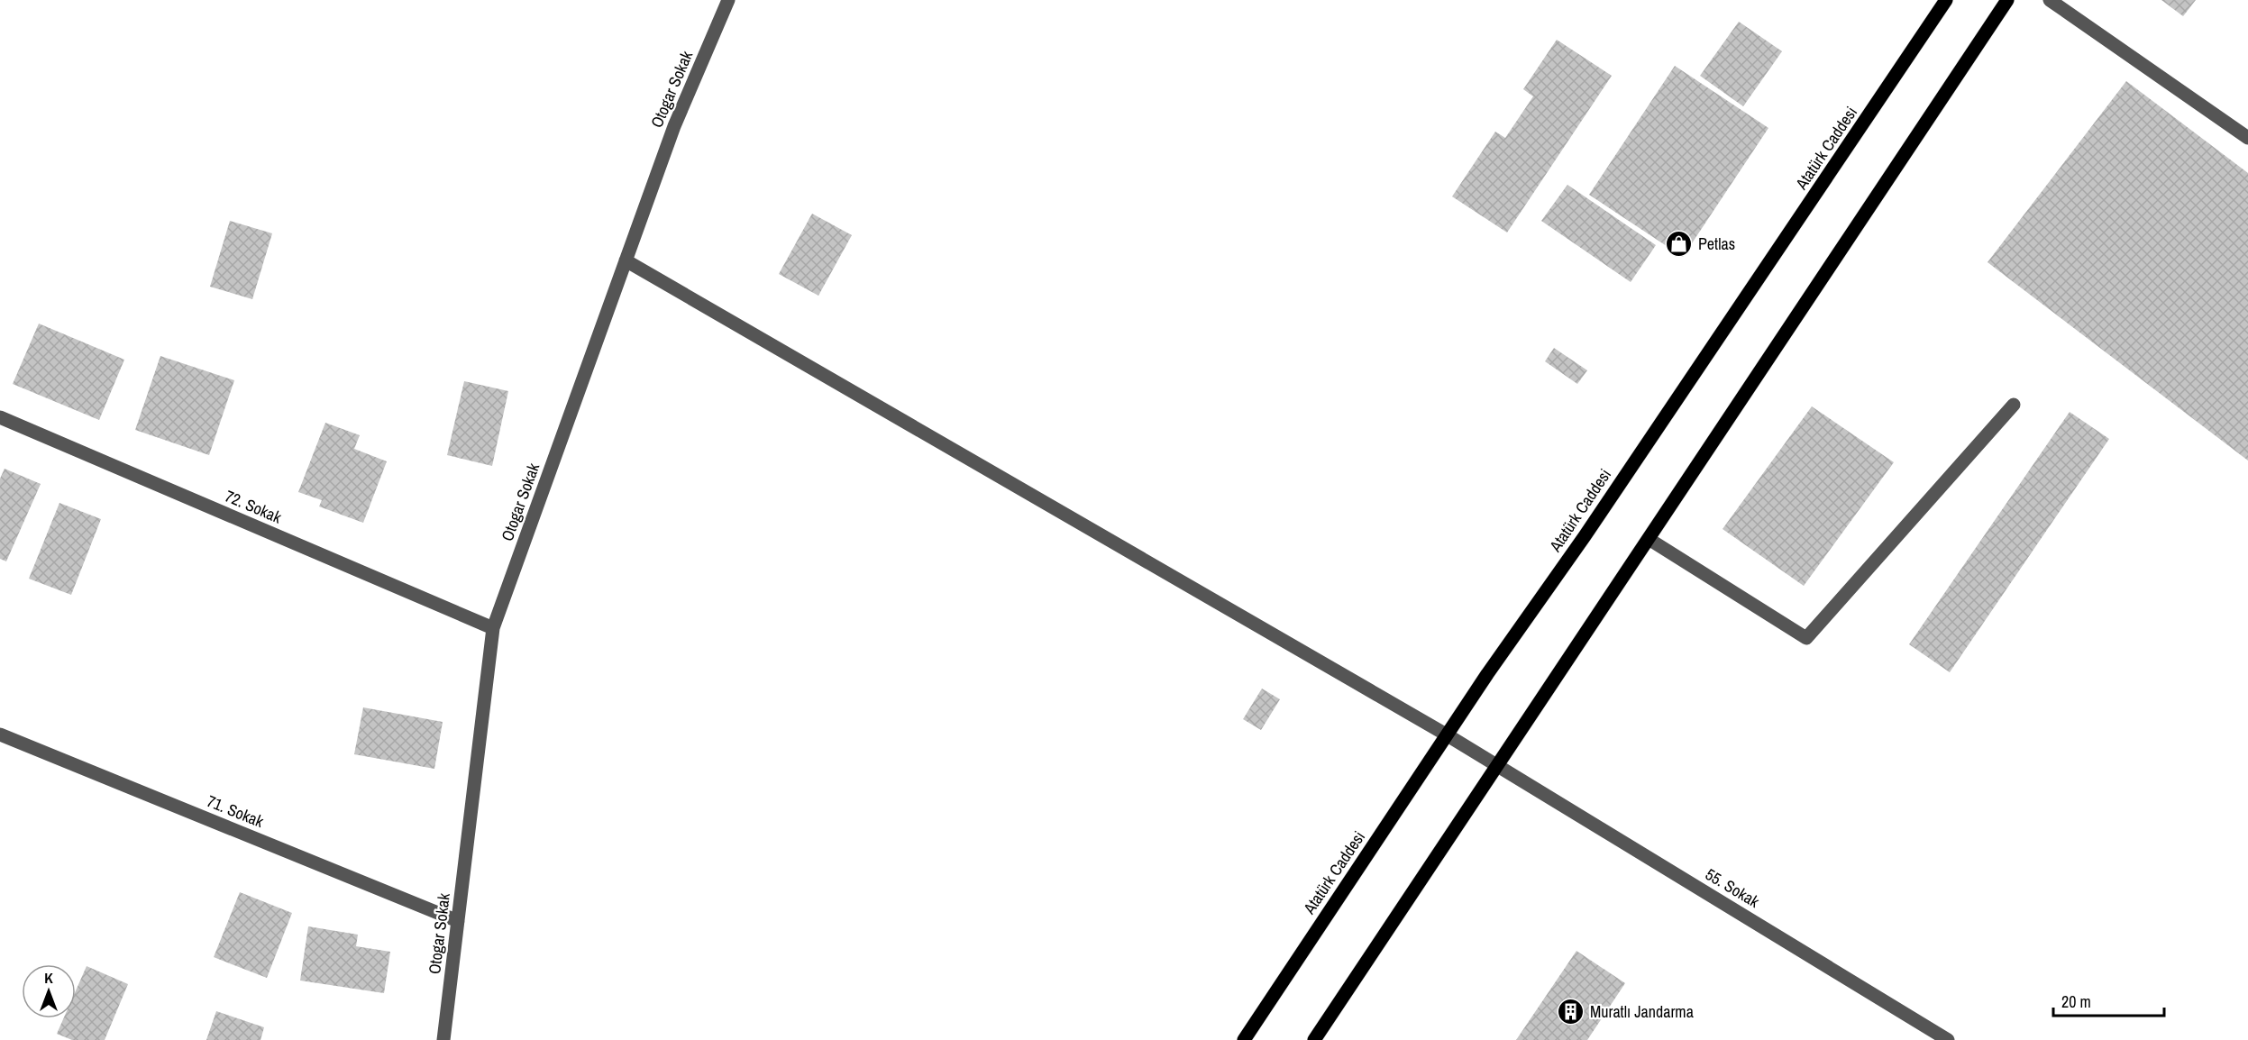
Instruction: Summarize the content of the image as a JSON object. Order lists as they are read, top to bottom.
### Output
{
  "streets": {
    "main road": ["Atatürk Caddesi"],
    "street": [
      "Otogar Sokak",
      "72. Sokak",
      "71. Sokak",
      "55. Sokak"
    ]
  },
  "crossings": [
    ["Otogar Sokak", "72. Sokak"],
    ["Otogar Sokak", "71. Sokak"],
    ["Otogar Sokak", "55. Sokak"],
    ["Atatürk Caddesi", "55. Sokak"]
  ],
  "places": {
    "shop": ["Petlas"],
    "building": ["Muratlı Jandarma"]
  },
  "scale_bar": "20 m",
  "north": "top"
}
